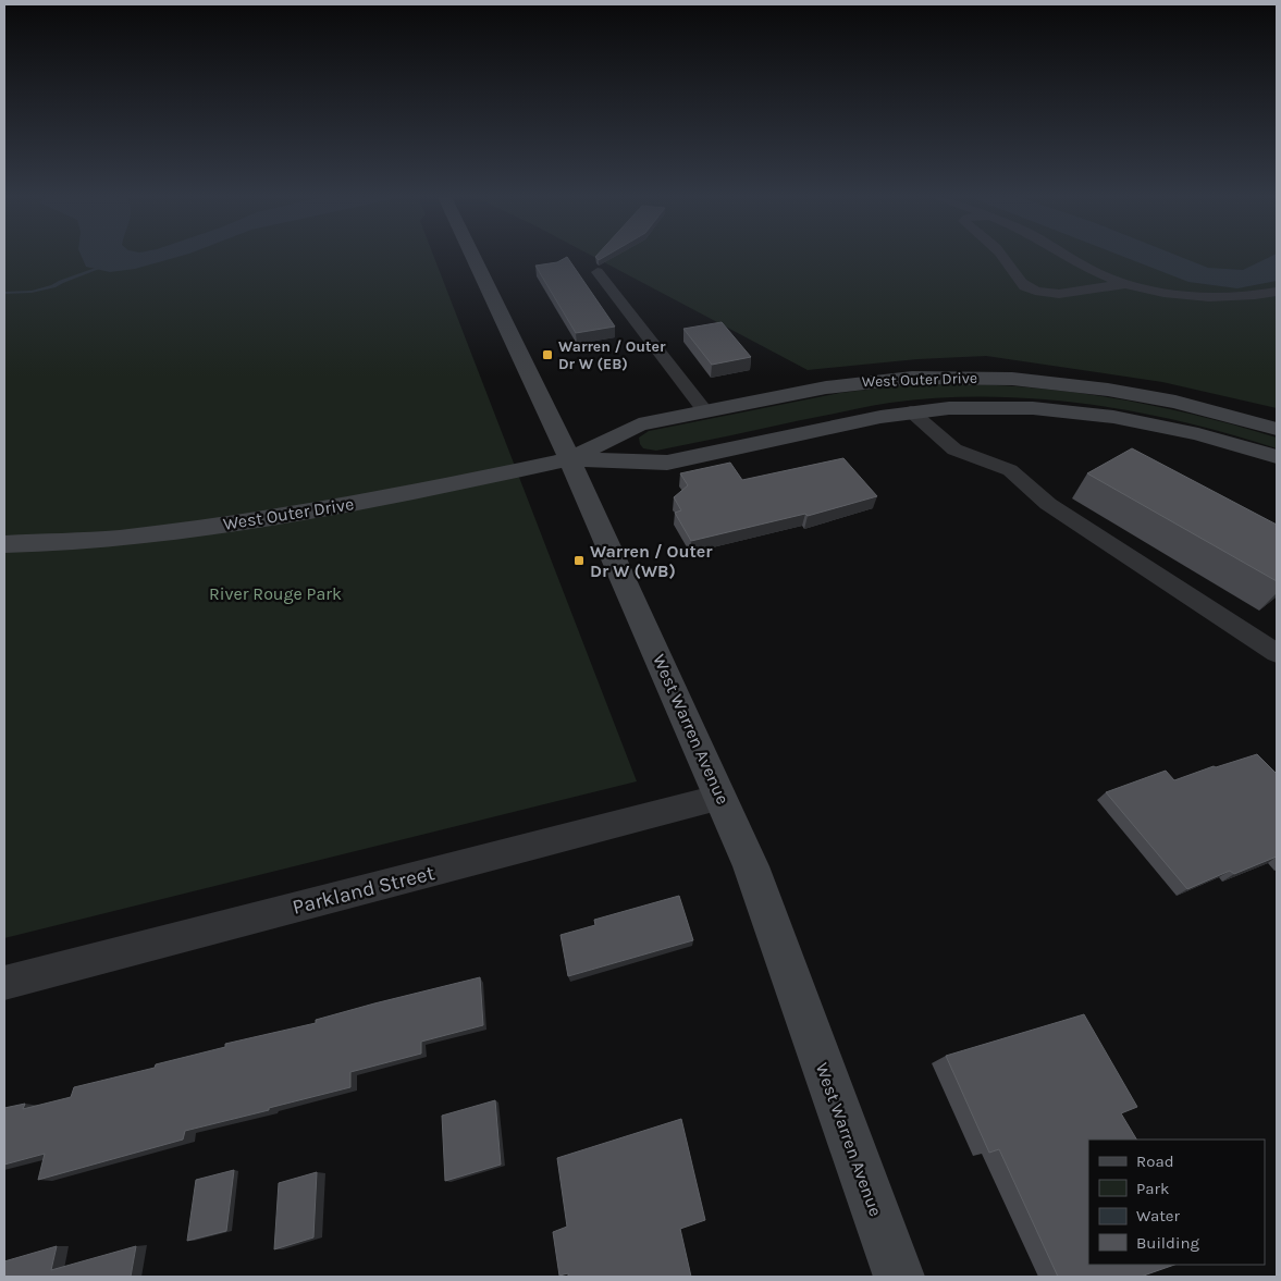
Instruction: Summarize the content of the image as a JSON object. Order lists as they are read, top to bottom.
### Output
{
  "streets": {
    "main road": ["West Outer Drive", "West Warren Avenue"],
    "street": ["Parkland Street"]
  },
  "crossings": [
    ["West Outer Drive", "West Warren Avenue"],
    ["West Warren Avenue", "Parkland Street"]
  ],
  "parks": ["River Rouge Park"],
  "places": {
    "transit": ["Warren / Outer Dr W (EB)", "Warren / Outer Dr W (WB)"]
  },
  "legend": [
    "Road",
    "Park",
    "Water",
    "Building"
  ]
}
